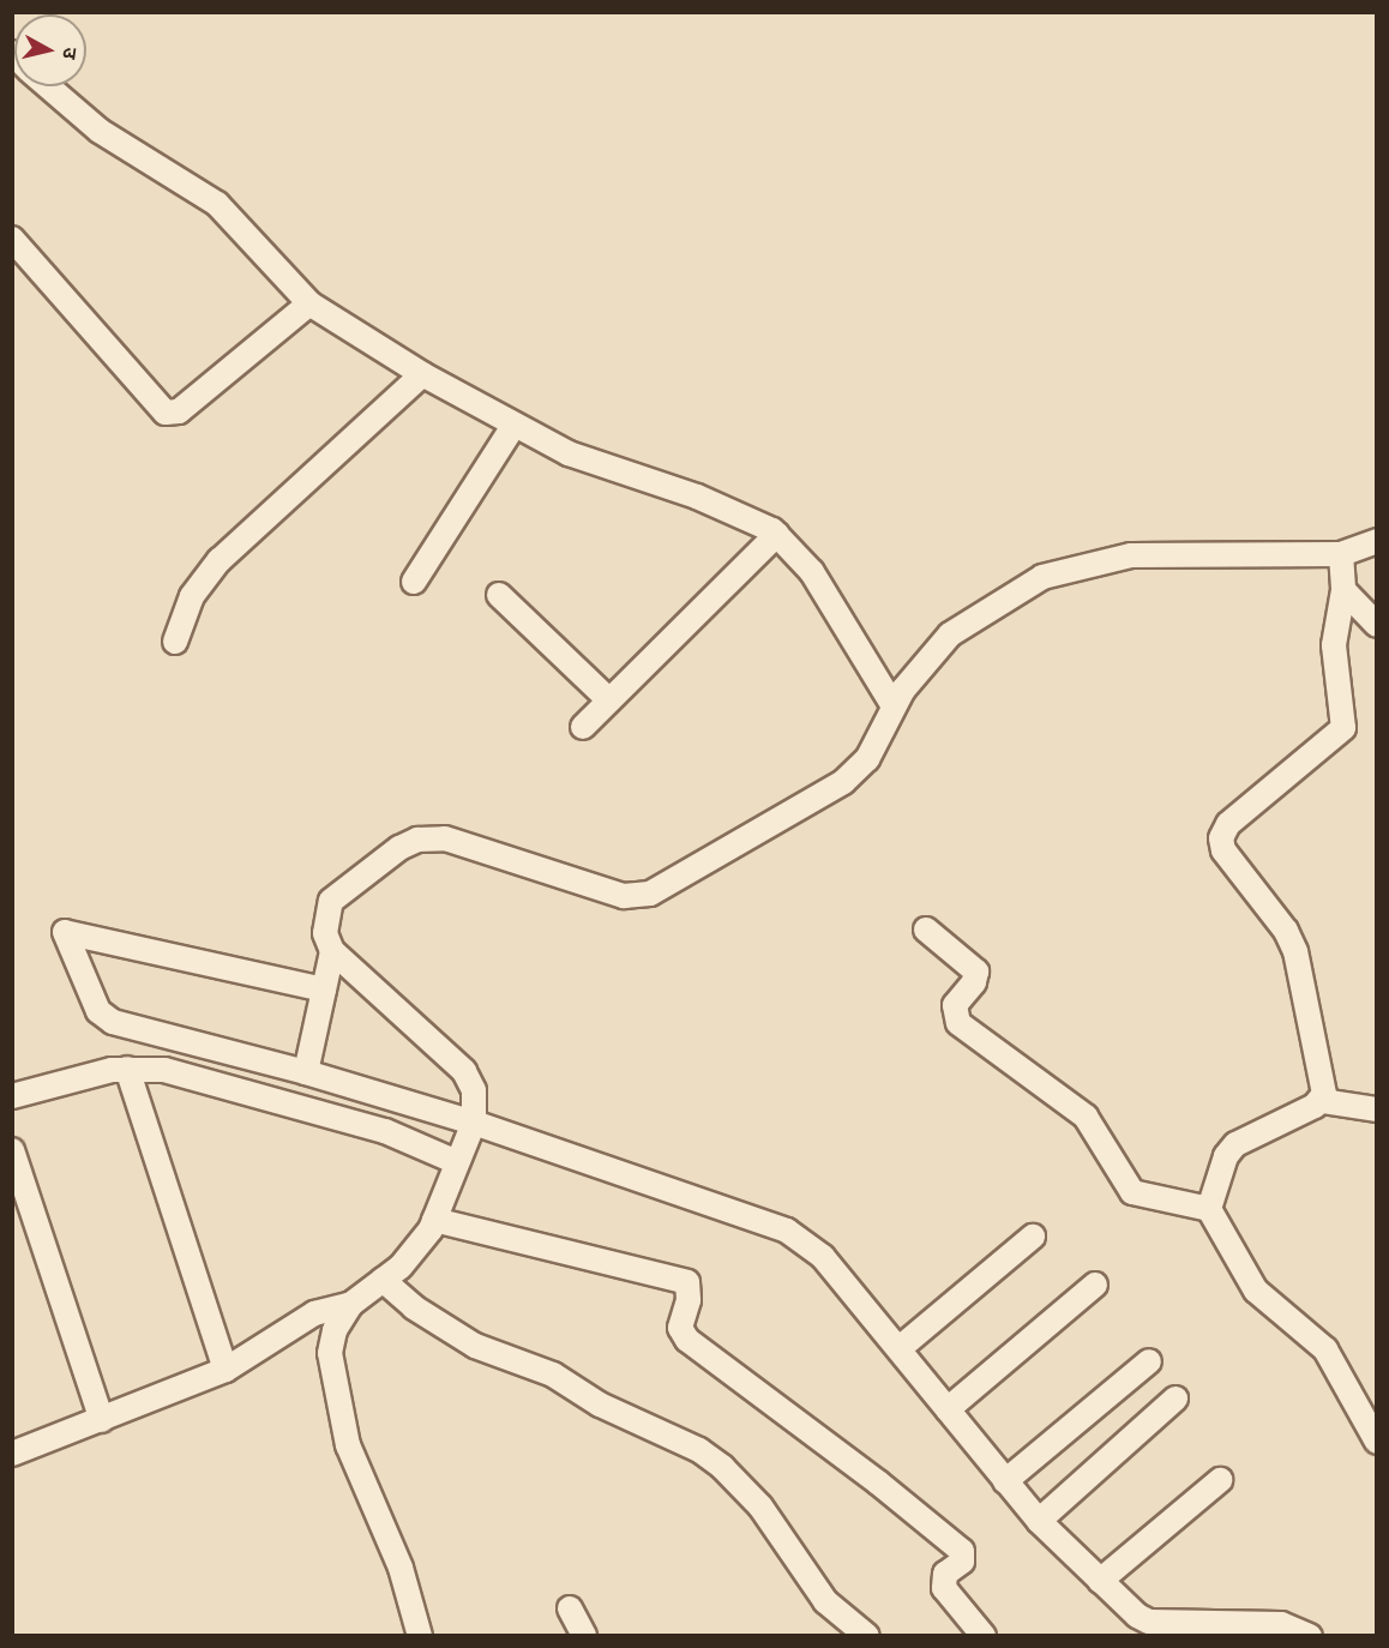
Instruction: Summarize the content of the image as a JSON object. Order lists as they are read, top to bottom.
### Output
{
  "north": "right"
}
